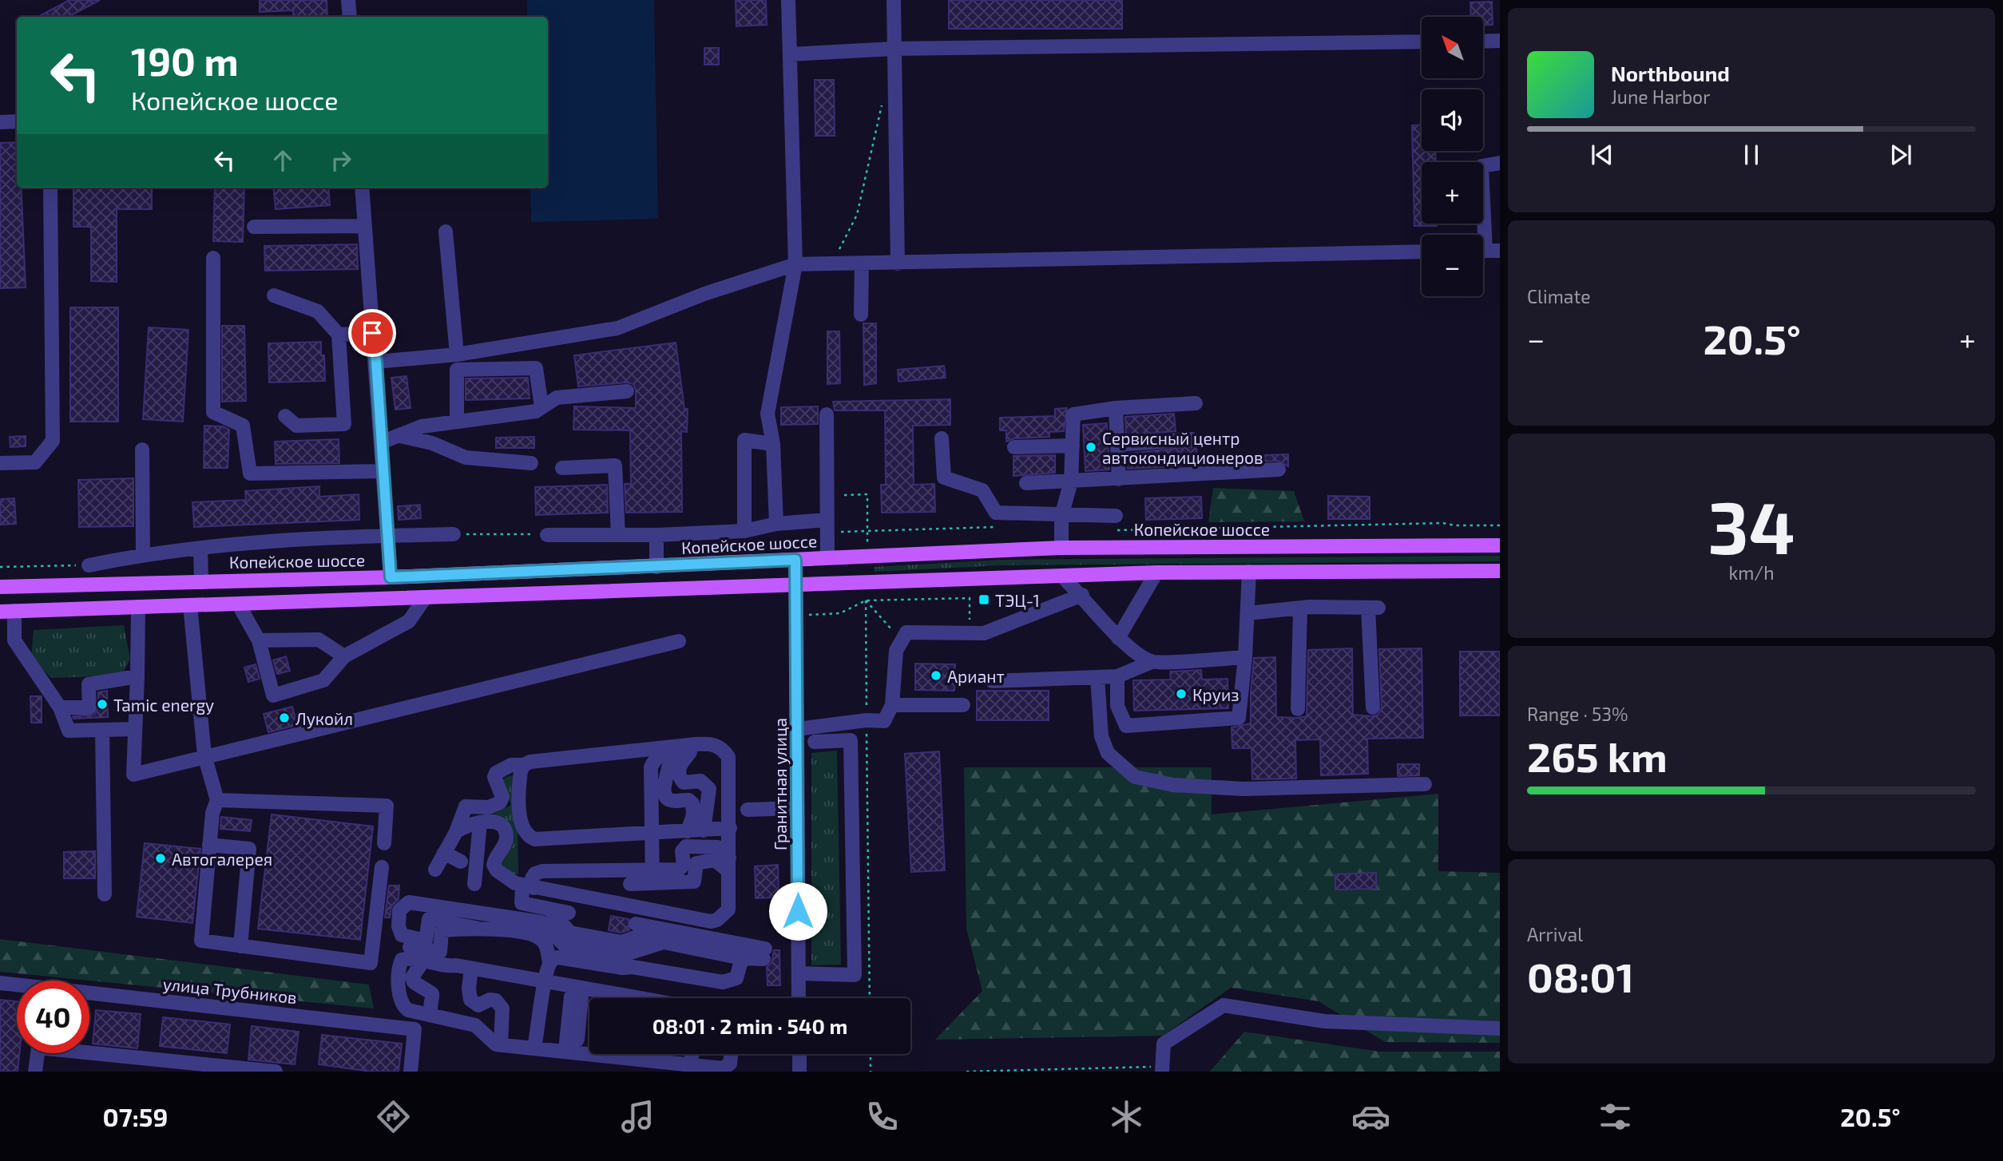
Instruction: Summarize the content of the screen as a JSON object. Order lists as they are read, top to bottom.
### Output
{
  "streets": {
    "main road": ["Копейское шоссе", "Гранитная улица"],
    "street": ["улица Трубников"]
  },
  "crossings": [
    ["Копейское шоссе", "Гранитная улица"]
  ],
  "places": {
    "other": [
      "Сервисный центр автокондиционеров",
      "Ариант",
      "Круиз",
      "Tamic energy",
      "Лукойл",
      "Автогалерея"
    ],
    "transit": ["ТЭЦ-1"]
  },
  "north": "top left",
  "page": {
    "map_buttons": ["+", "−"],
    "turn": ["190 m", "Копейское шоссе"],
    "song": ["Northbound", "June Harbor"],
    "tile": [
      "Climate",
      ["34", "km/h"],
      ["Range · 53%", "265 km"],
      ["Arrival", "08:01"]
    ],
    "heat": ["−", "20.5°", "+"],
    "limit": "40",
    "trip": "08:01 · 2 min · 540 m",
    "tabs": ["07:59", "20.5°"]
  }
}
